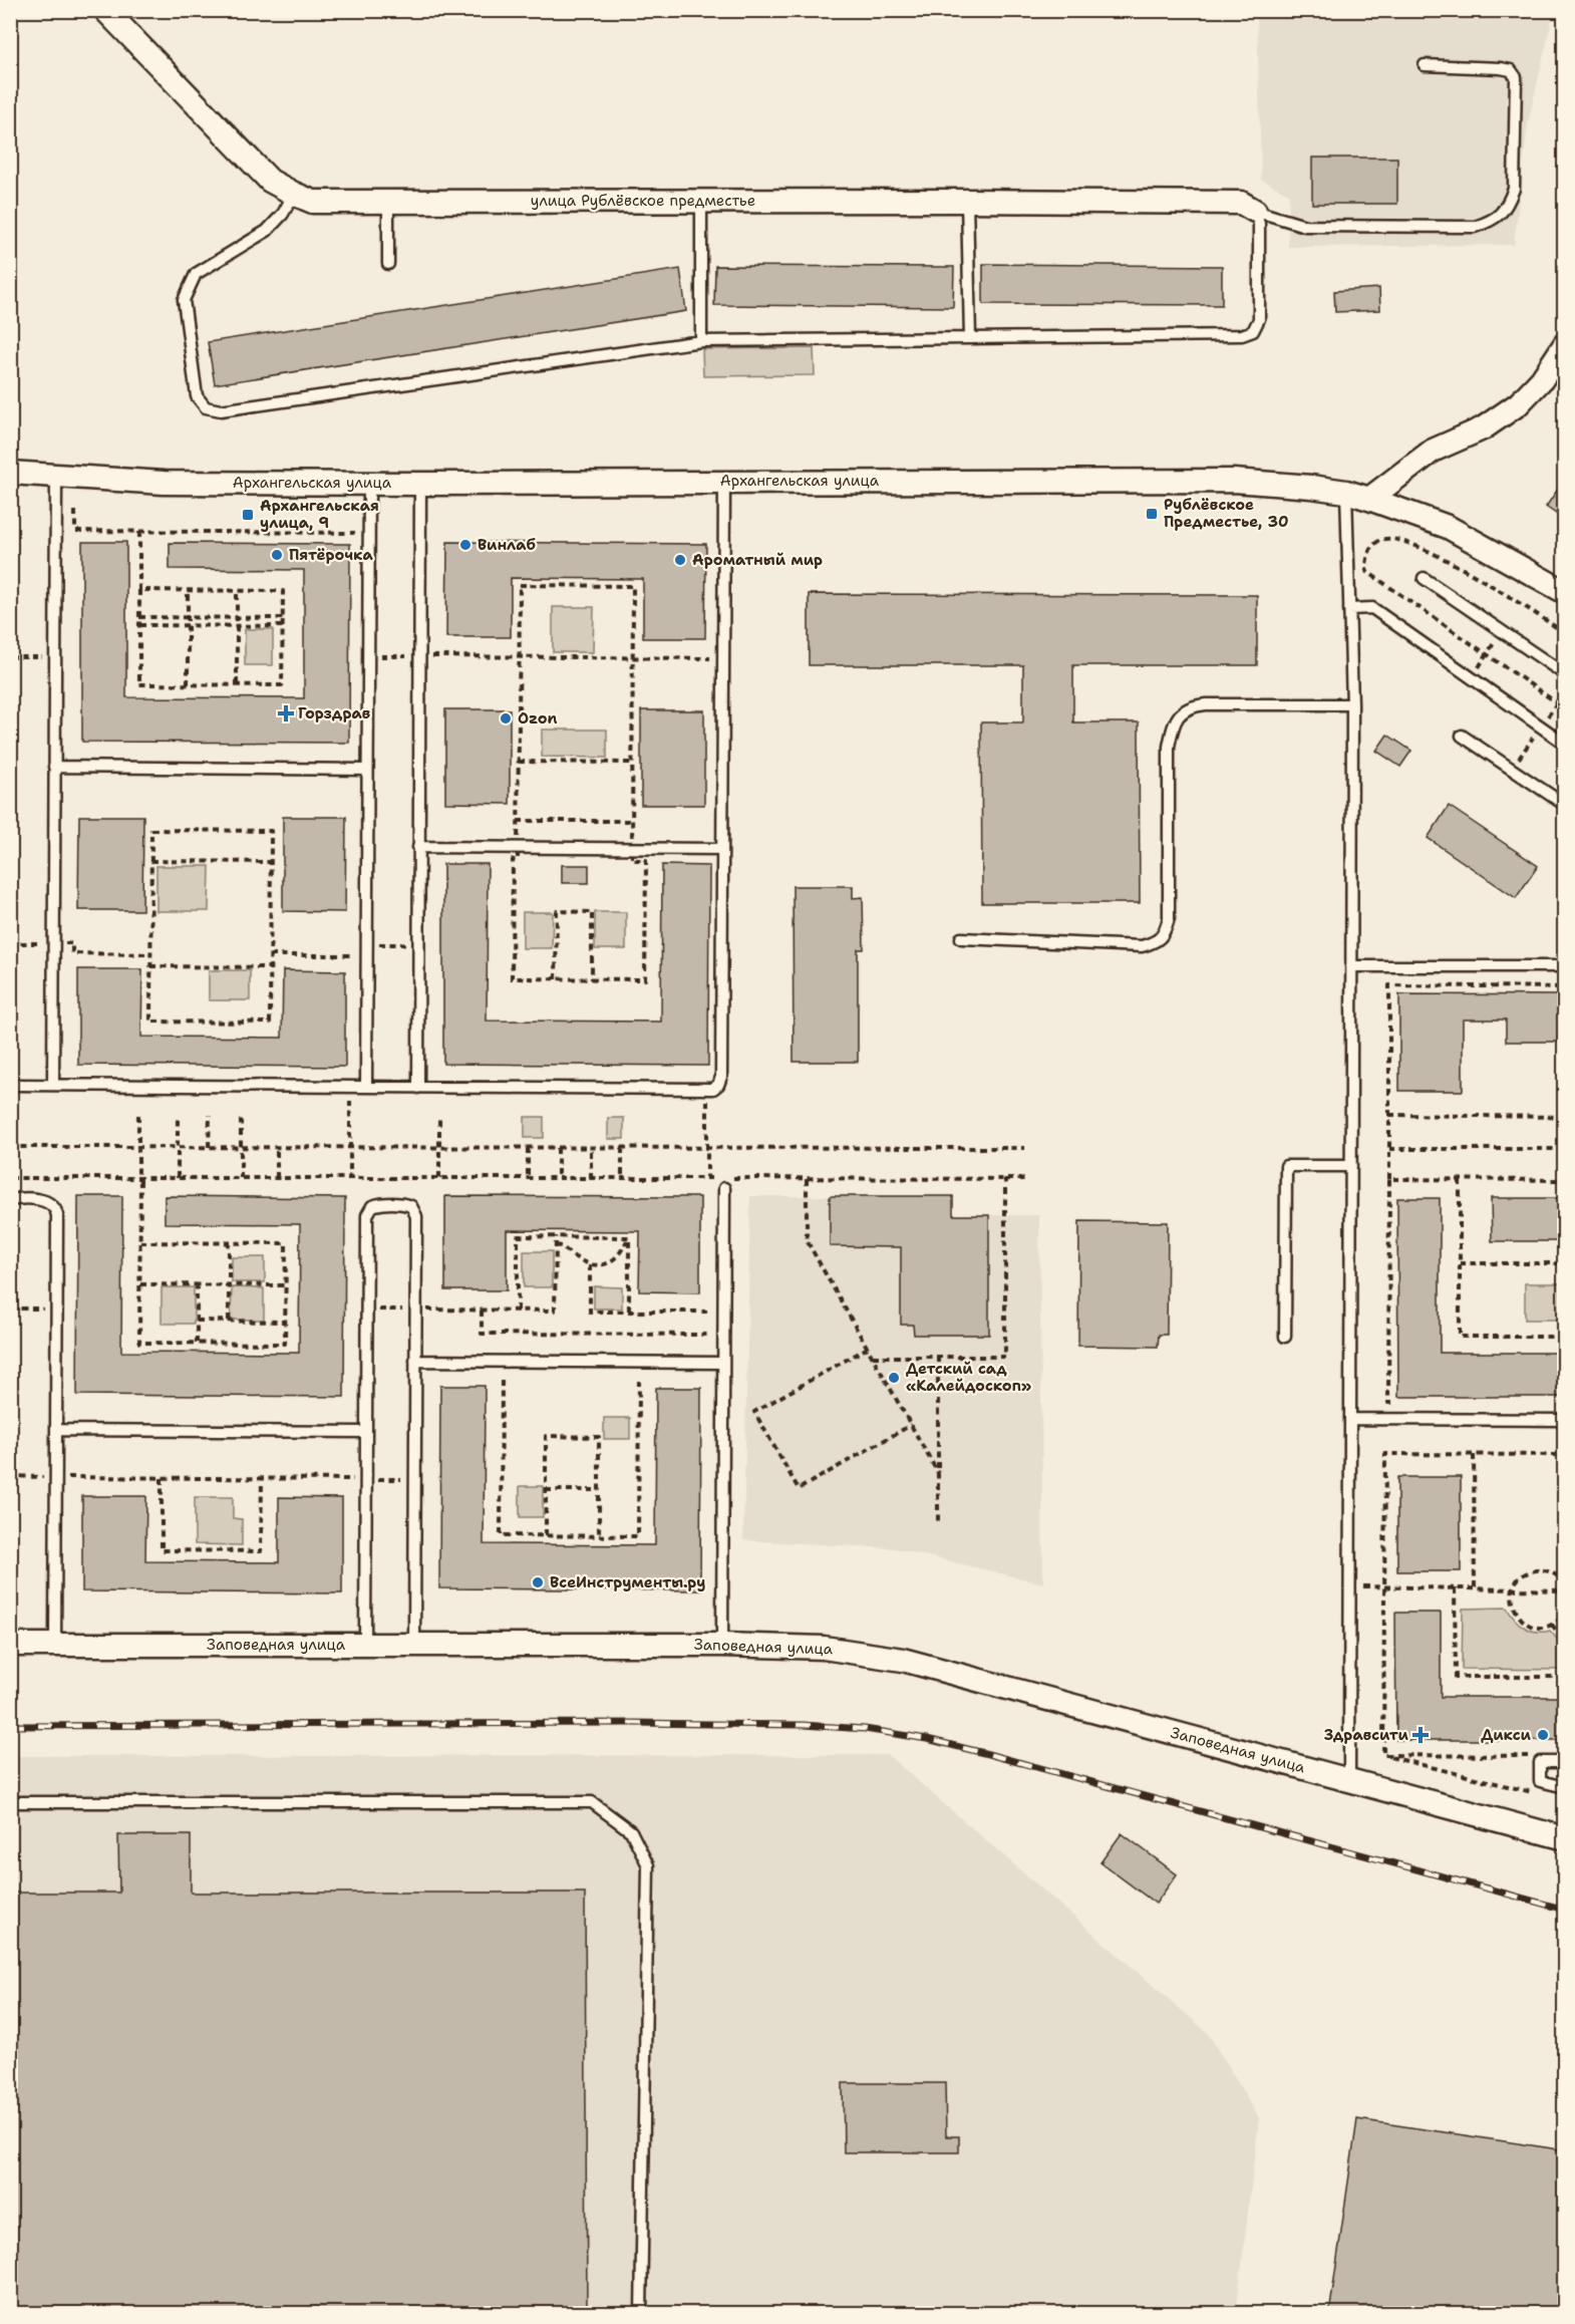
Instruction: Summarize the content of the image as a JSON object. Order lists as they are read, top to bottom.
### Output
{
  "streets": {
    "street": ["улица Рублёвское предместье", "Архангельская улица", "Заповедная улица"]
  },
  "places": {
    "transit": ["Рублёвское Предместье, 30", "Архангельская улица, 9"],
    "other": [
      "Винлаб",
      "Пятёрочка",
      "Ароматный мир",
      "Ozon",
      "Детский сад «Калейдоскоп»",
      "ВсеИнструменты.ру",
      "Дикси"
    ],
    "health": ["Горздрав", "Здравсити"]
  }
}
